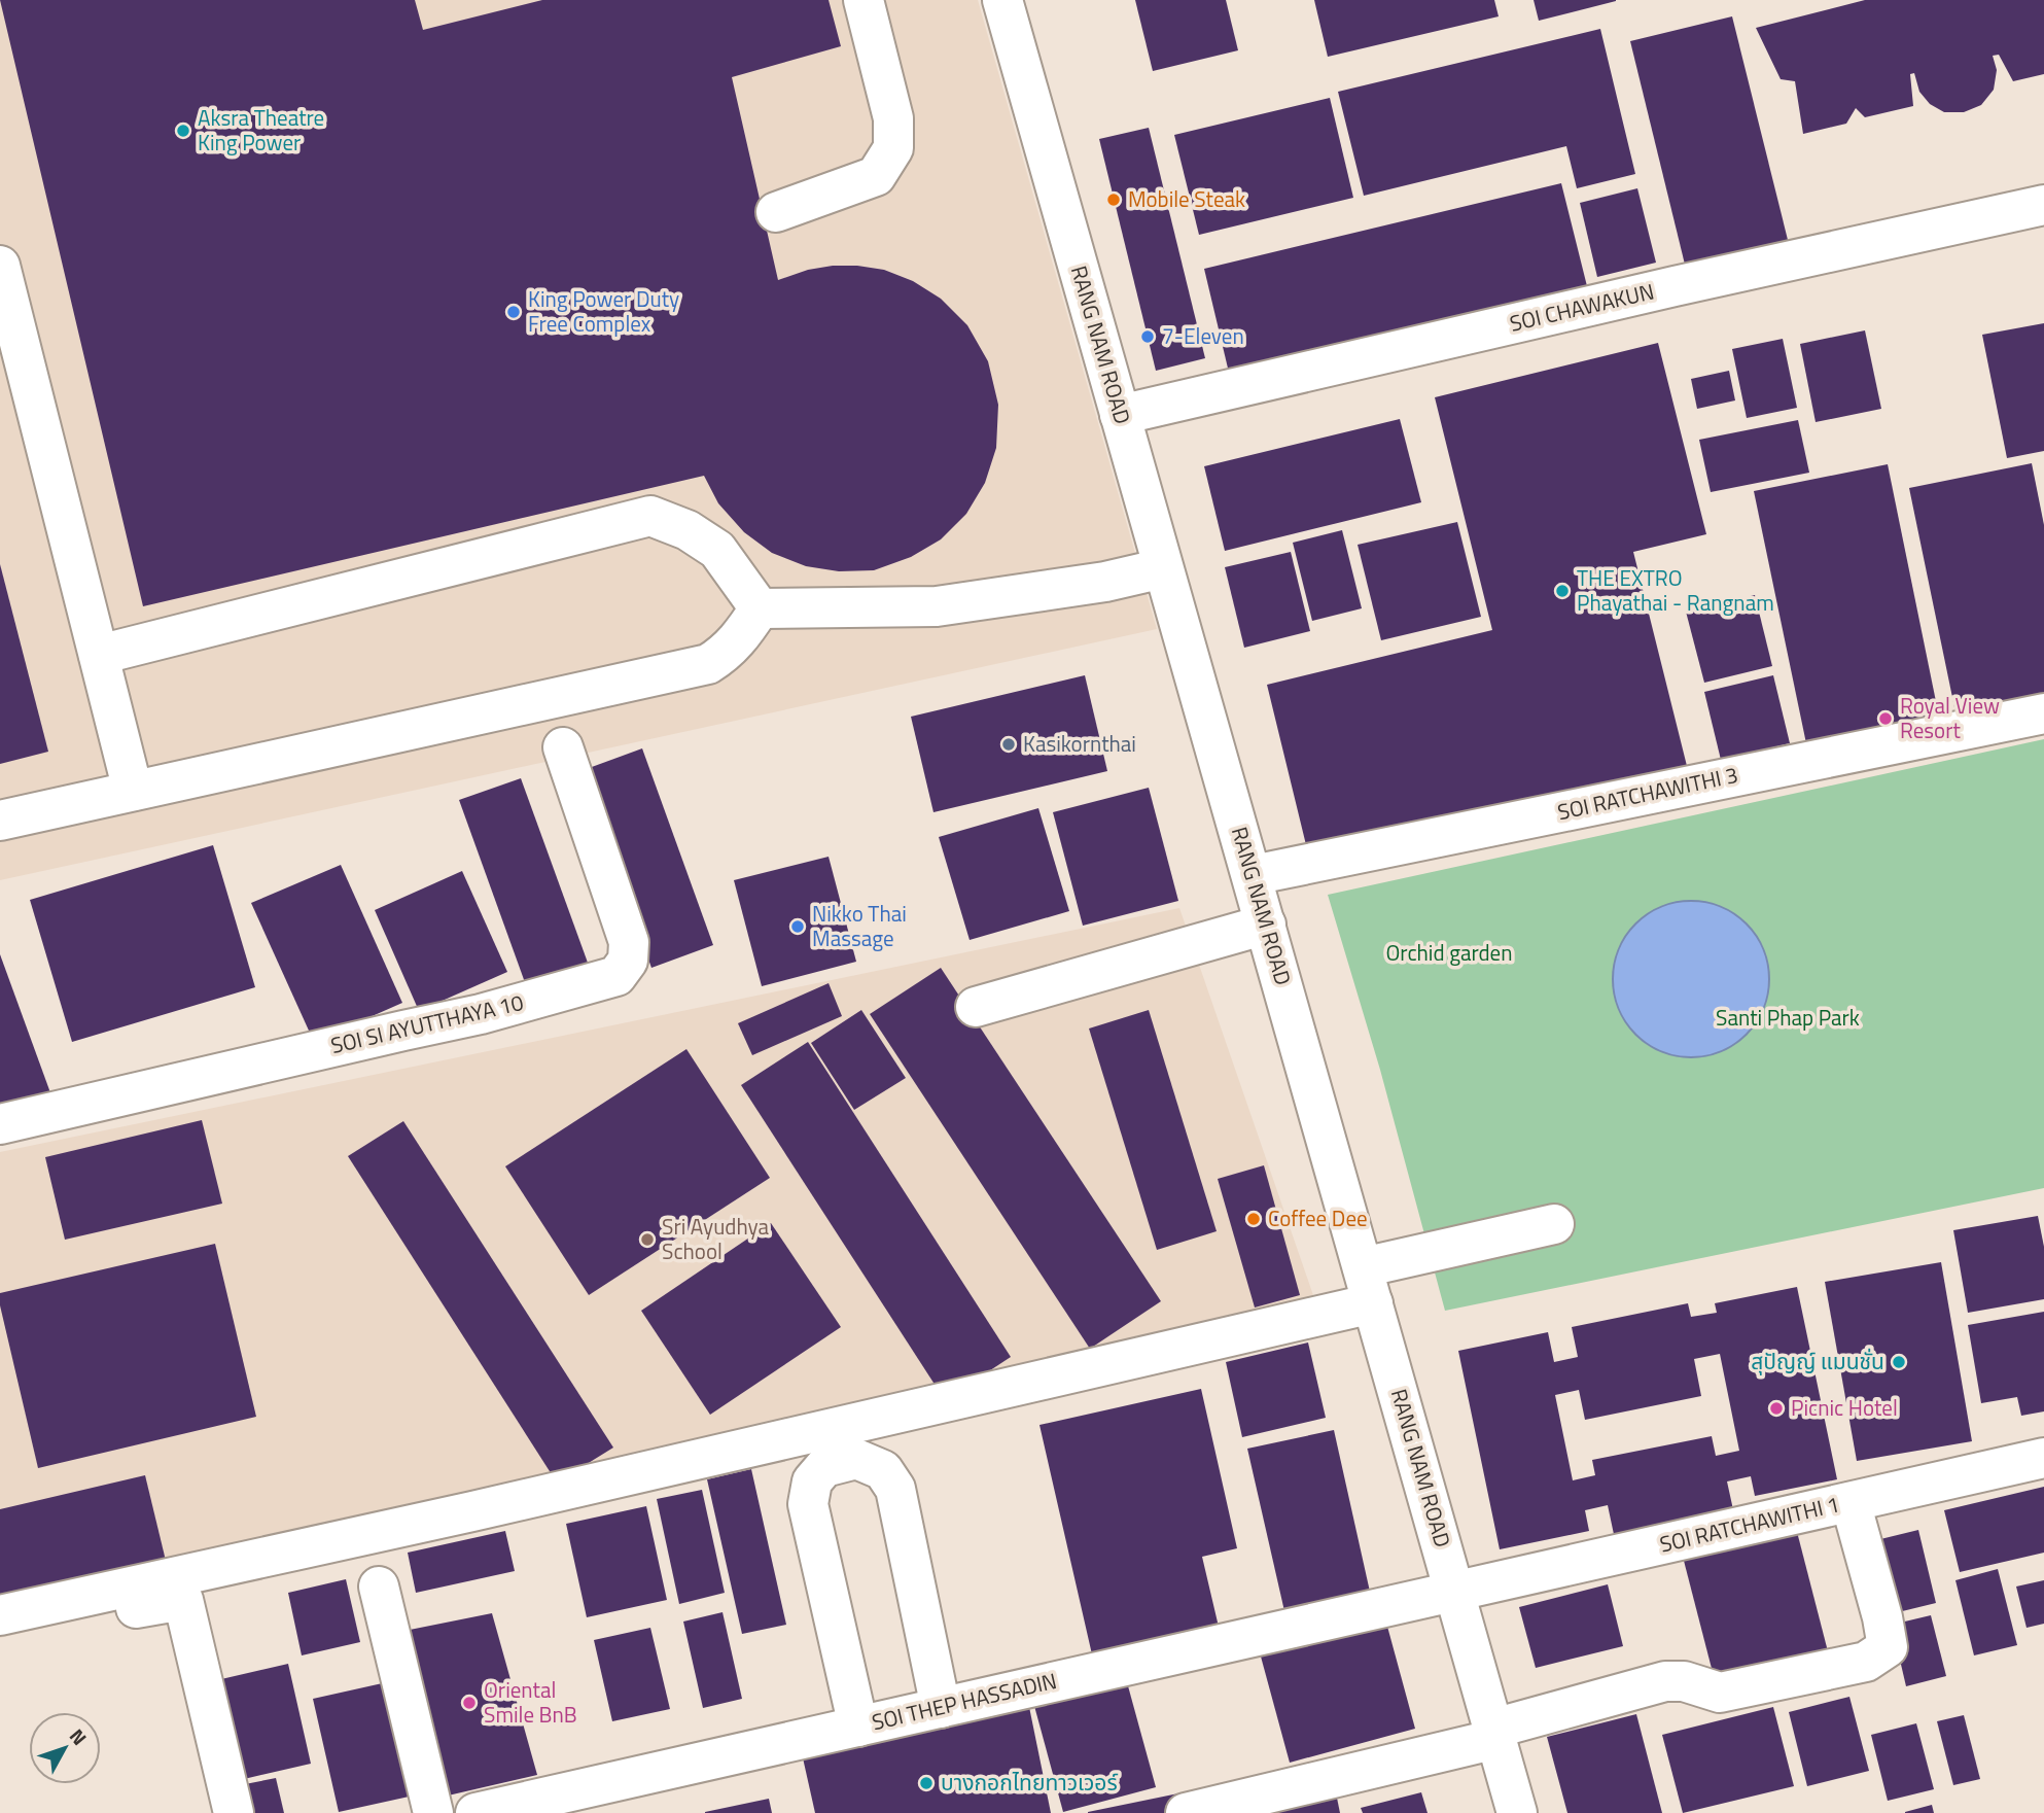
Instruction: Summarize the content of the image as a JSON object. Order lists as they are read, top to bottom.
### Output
{
  "streets": {
    "street": [
      "SOI CHAWAKUN",
      "RANG NAM ROAD",
      "SOI RATCHAWITHI 3",
      "SOI SI AYUTTHAYA 10",
      "SOI RATCHAWITHI 1",
      "SOI THEP HASSADIN"
    ]
  },
  "crossings": [
    ["SOI CHAWAKUN", "RANG NAM ROAD"],
    ["RANG NAM ROAD", "SOI RATCHAWITHI 3"],
    ["RANG NAM ROAD", "SOI RATCHAWITHI 1"],
    ["RANG NAM ROAD", "SOI THEP HASSADIN"],
    ["SOI RATCHAWITHI 1", "SOI THEP HASSADIN"]
  ],
  "parks": ["Orchid garden", "Santi Phap Park"],
  "places": [
    "Aksra Theatre King Power",
    "Mobile Steak",
    "King Power Duty Free Complex",
    "7-Eleven",
    "THE EXTRO Phayathai - Rangnam",
    "Royal View Resort",
    "Kasikornthai",
    "Nikko Thai Massage",
    "Coffee Dee",
    "Sri Ayudhya School",
    "สุปัญญ์ แมนชั่น",
    "Picnic Hotel",
    "Oriental Smile BnB",
    "บางกอกไทยทาวเวอร์"
  ],
  "north": "top right"
}
